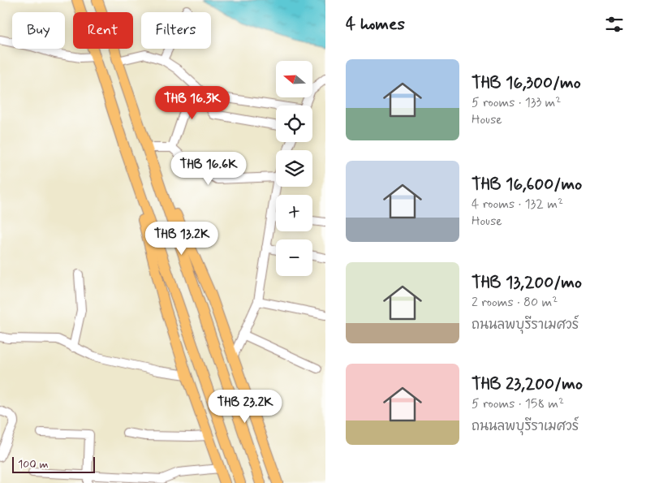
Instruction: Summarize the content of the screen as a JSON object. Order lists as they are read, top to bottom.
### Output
{
  "scale_bar": "100 m",
  "north": "left",
  "page": {
    "heading": "4 homes",
    "chip": ["Buy", "Rent", "Filters"],
    "list": [
      {
        "name": "THB 16,300/mo",
        "note": "5 rooms · 133 m² · House"
      },
      {
        "name": "THB 16,600/mo",
        "note": "4 rooms · 132 m² · House"
      },
      {
        "name": "THB 13,200/mo",
        "note": "2 rooms · 80 m² · ถนนลพบุรีราเมศวร์"
      },
      {
        "name": "THB 23,200/mo",
        "note": "5 rooms · 158 m² · ถนนลพบุรีราเมศวร์"
      }
    ],
    "map_buttons": ["+", "−"],
    "price": [
      "THB 16.3K",
      "THB 16.6K",
      "THB 13.2K",
      "THB 23.2K"
    ],
    "scale": "100 m"
  }
}
